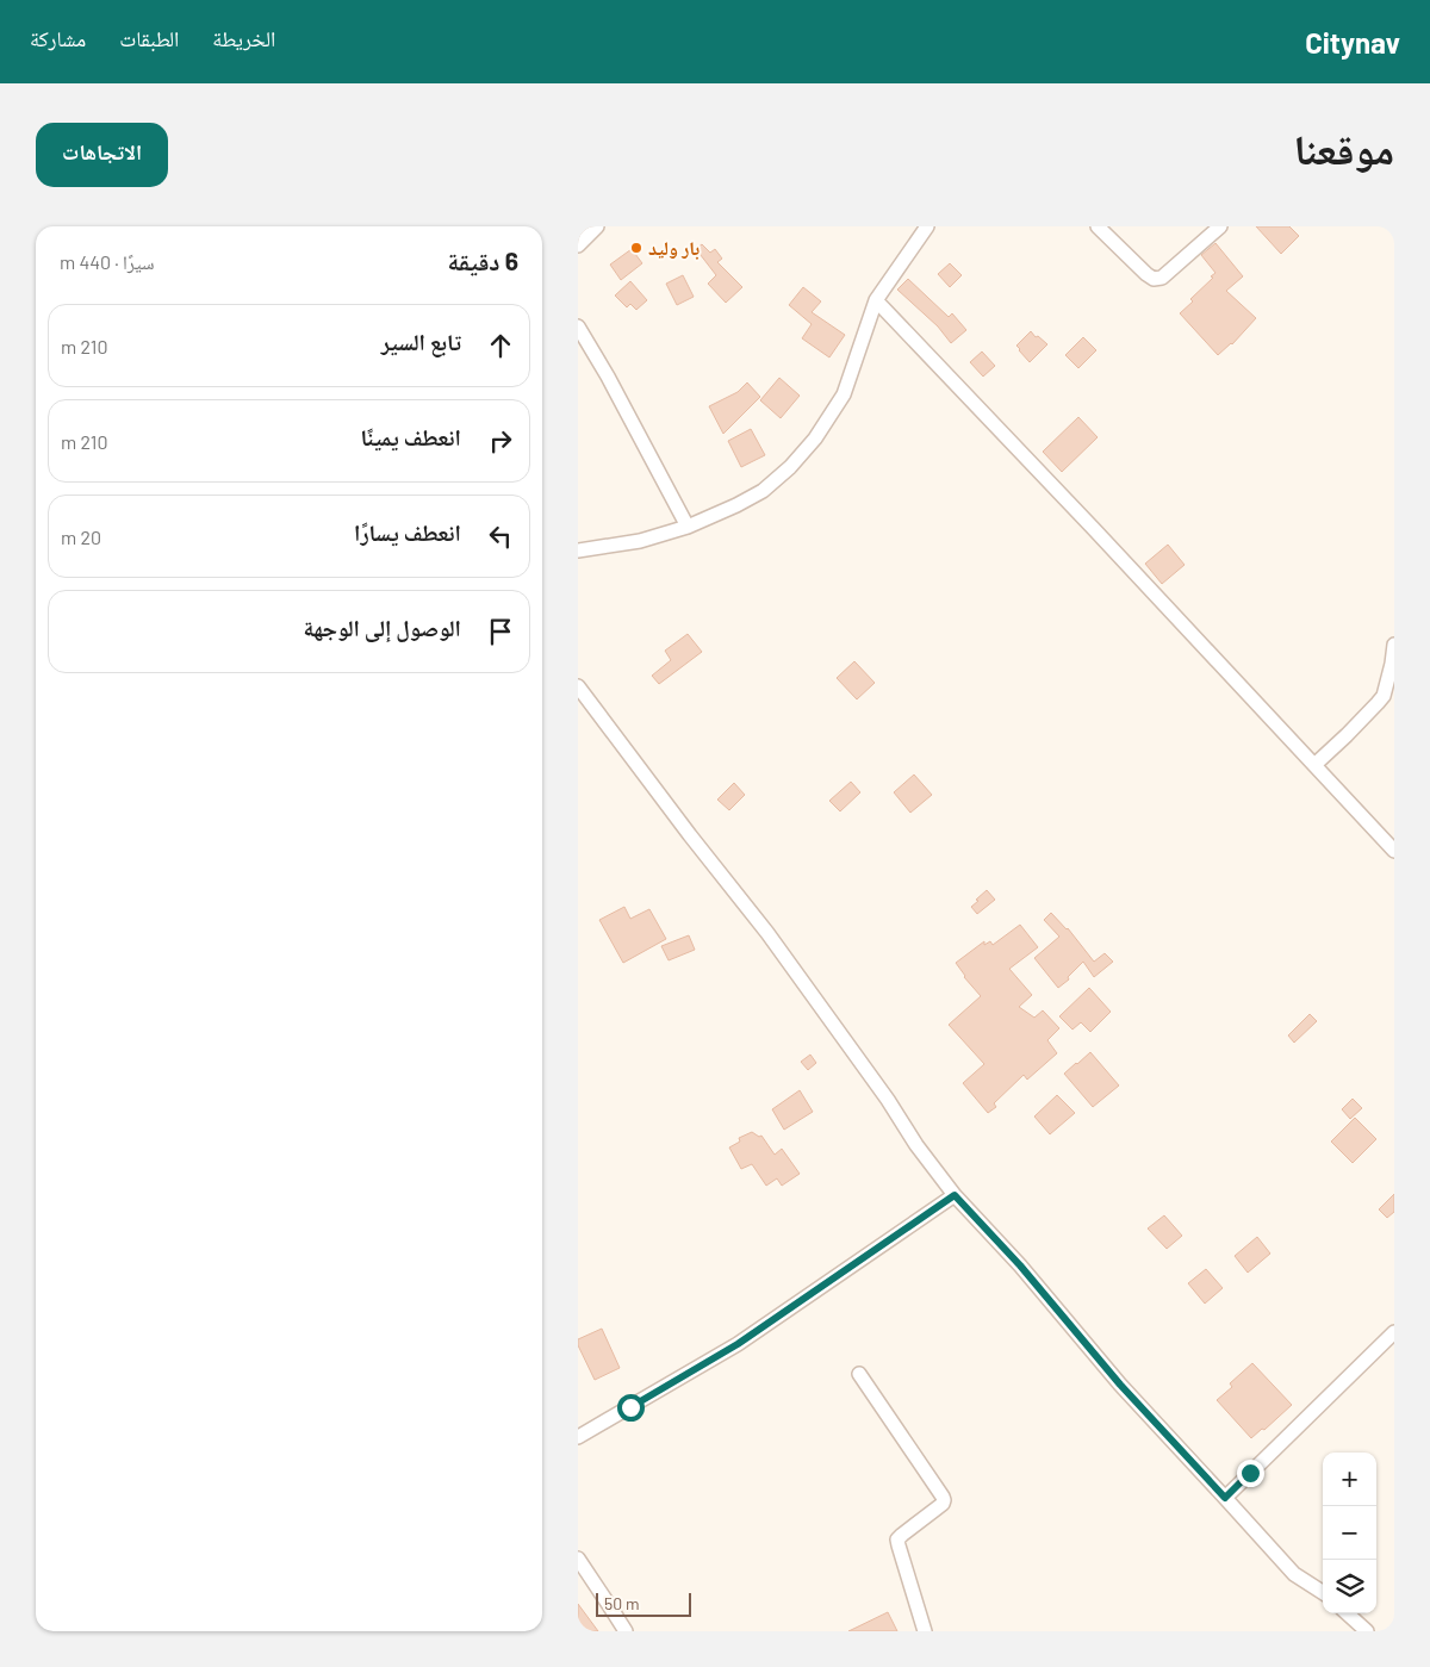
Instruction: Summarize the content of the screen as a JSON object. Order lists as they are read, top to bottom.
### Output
{
  "places": ["بار وليد"],
  "scale_bar": "50 m",
  "page": {
    "header": "Citynav",
    "nav": ["الخريطة", "الطبقات", "مشاركة"],
    "title": "موقعنا",
    "buttons": "الاتجاهات",
    "heading": ["6 دقيقة", "سيرًا · 440 m"],
    "list": [
      ["تابع السير", "210 m"],
      ["انعطف يمينًا", "210 m"],
      ["انعطف يسارًا", "20 m"],
      "الوصول إلى الوجهة"
    ],
    "map_buttons": ["+", "−"],
    "scale": "50 m"
  }
}
